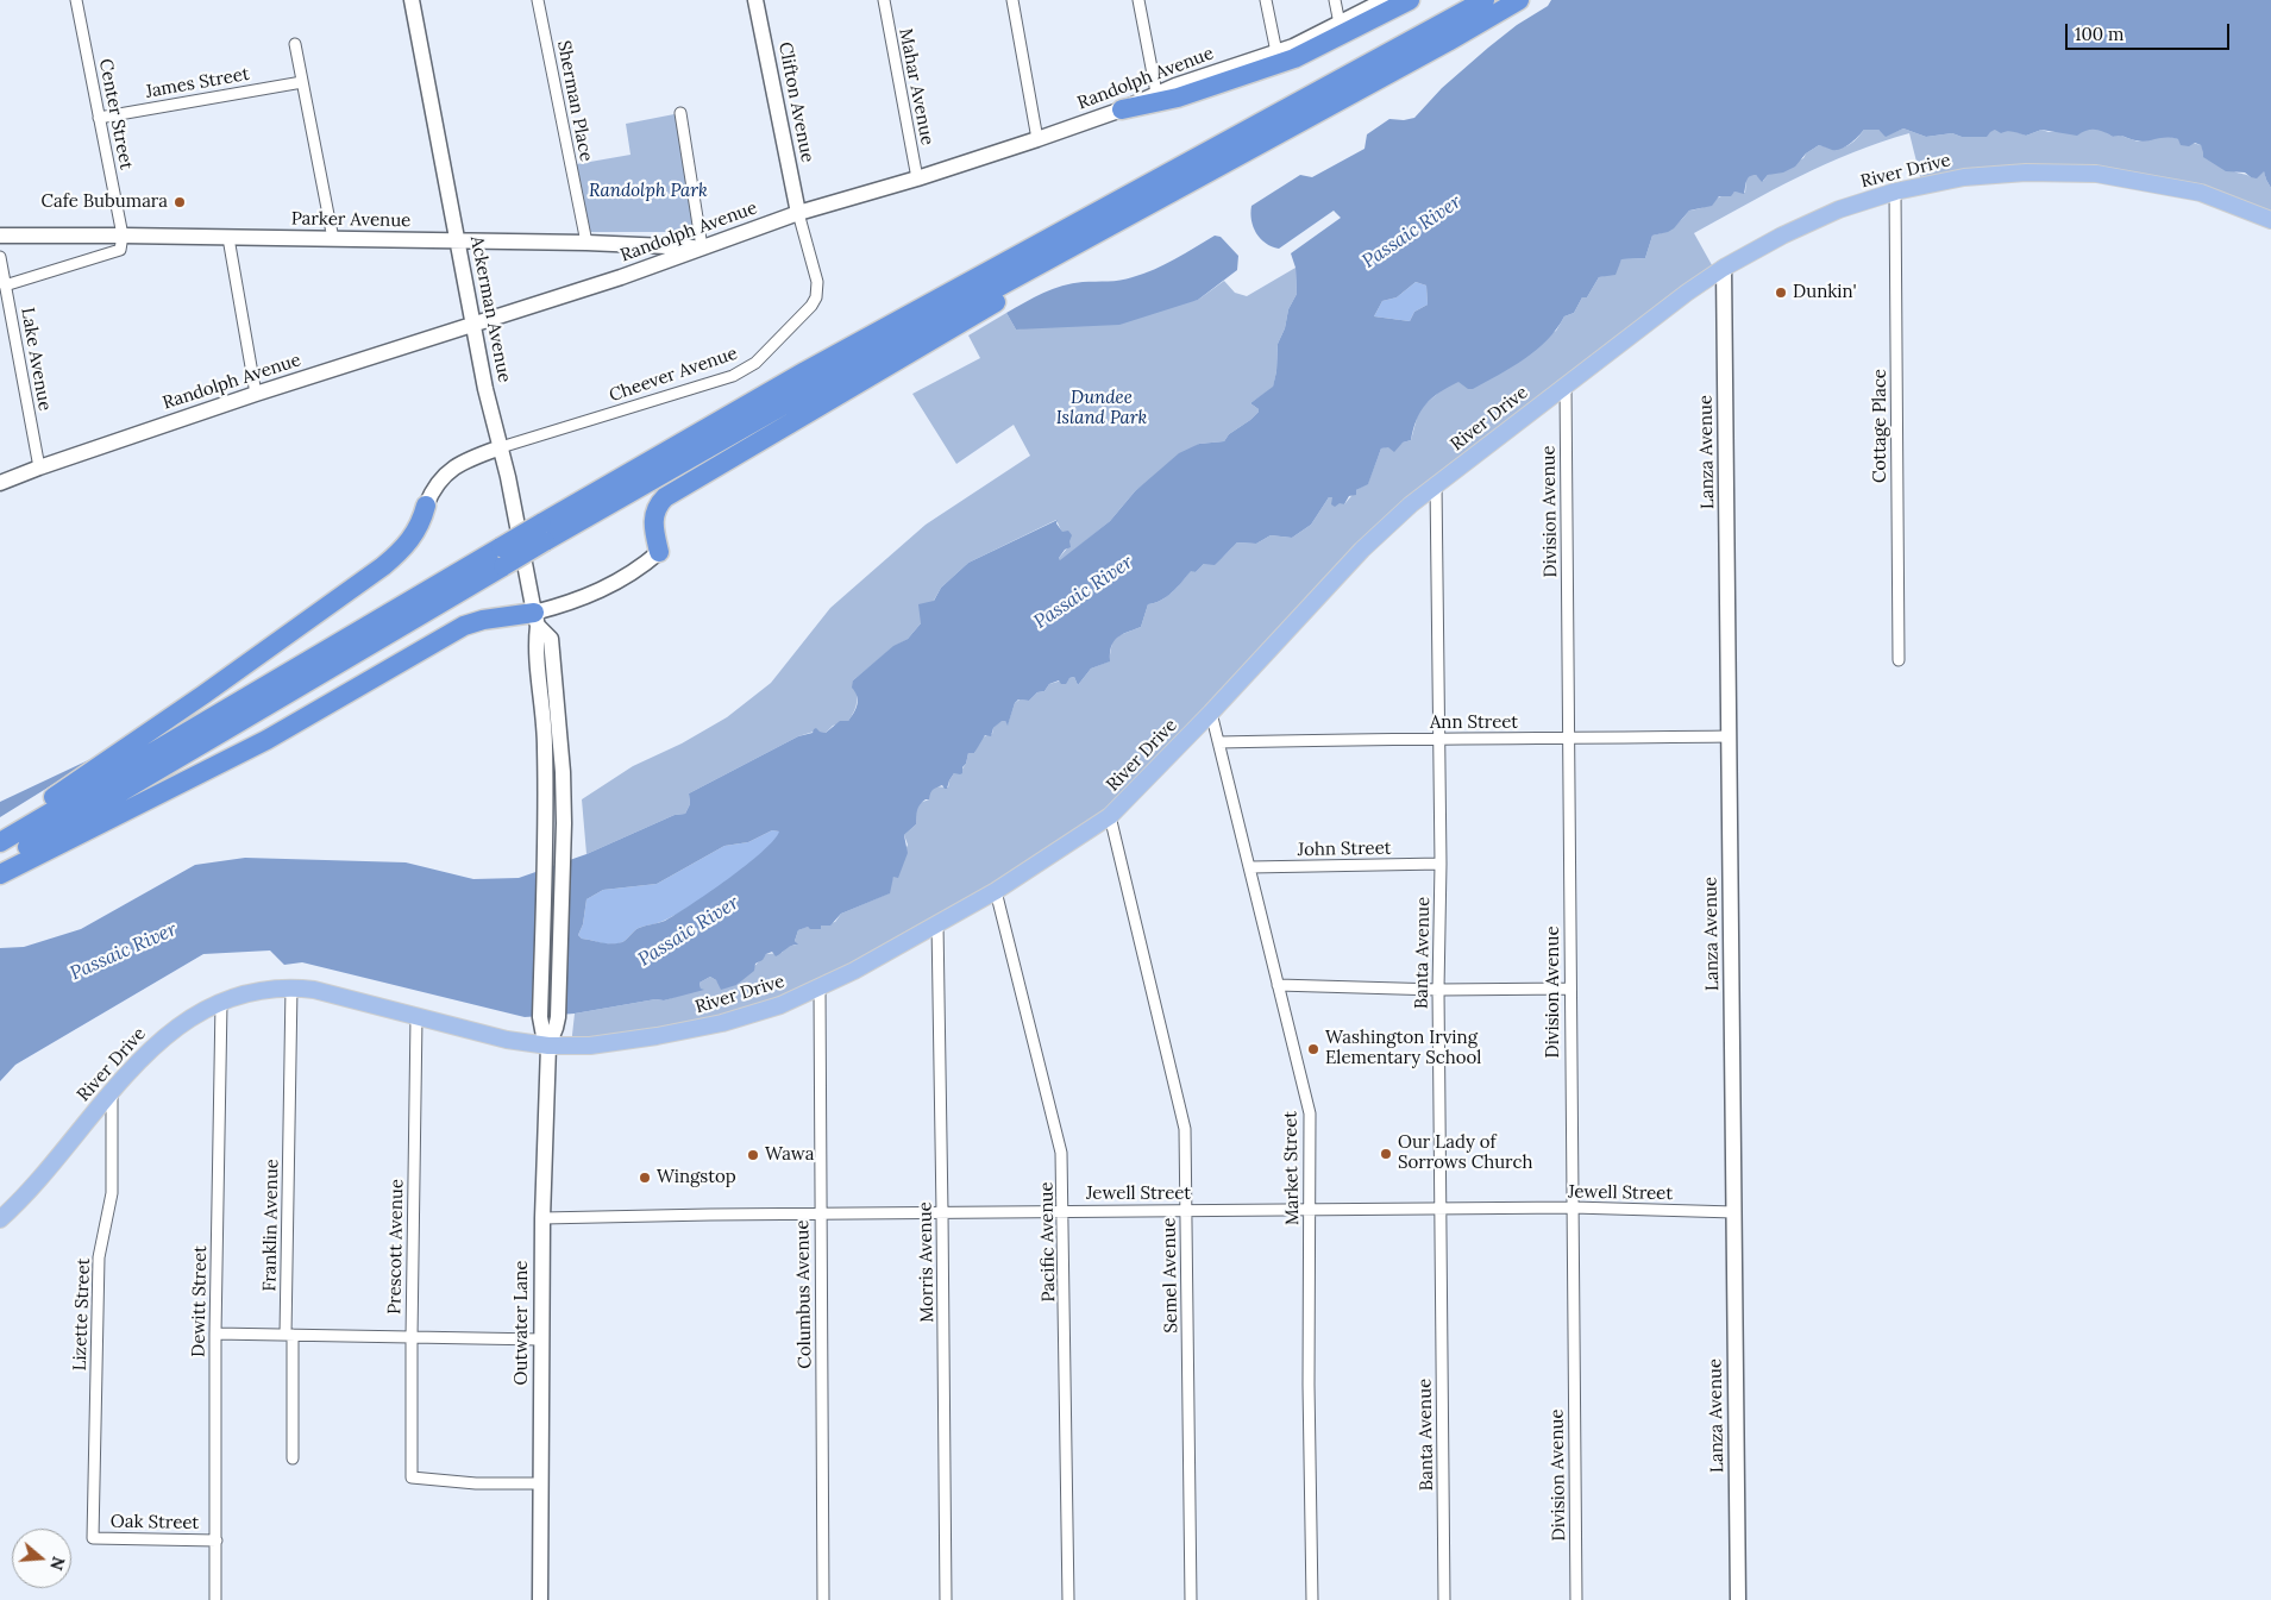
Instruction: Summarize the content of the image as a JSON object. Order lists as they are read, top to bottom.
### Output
{
  "streets": {
    "main road": ["River Drive"],
    "street": [
      "Randolph Avenue",
      "James Street",
      "Mahar Avenue",
      "Sherman Place",
      "Clifton Avenue",
      "Center Street",
      "Parker Avenue",
      "Ackerman Avenue",
      "Lake Avenue",
      "Cheever Avenue",
      "Cottage Place",
      "Lanza Avenue",
      "Division Avenue",
      "Ann Street",
      "John Street",
      "Banta Avenue",
      "Market Street",
      "Jewell Street",
      "Franklin Avenue",
      "Pacific Avenue",
      "Prescott Avenue",
      "Morris Avenue",
      "Semel Avenue",
      "Columbus Avenue",
      "Dewitt Street",
      "Lizette Street",
      "Outwater Lane",
      "Oak Street"
    ]
  },
  "crossings": [
    ["Randolph Avenue", "Mahar Avenue"],
    ["Randolph Avenue", "Clifton Avenue"],
    ["Randolph Avenue", "Parker Avenue"],
    ["Randolph Avenue", "Ackerman Avenue"],
    ["Randolph Avenue", "Lake Avenue"],
    ["Randolph Avenue", "Cheever Avenue"],
    ["James Street", "Center Street"],
    ["Sherman Place", "Parker Avenue"],
    ["Clifton Avenue", "Cheever Avenue"],
    ["Center Street", "Parker Avenue"],
    ["River Drive", "Cottage Place"],
    ["River Drive", "Lanza Avenue"],
    ["River Drive", "Division Avenue"],
    ["River Drive", "Banta Avenue"],
    ["River Drive", "Market Street"],
    ["River Drive", "Franklin Avenue"],
    ["River Drive", "Pacific Avenue"],
    ["River Drive", "Prescott Avenue"],
    ["River Drive", "Morris Avenue"],
    ["River Drive", "Semel Avenue"],
    ["River Drive", "Columbus Avenue"],
    ["River Drive", "Dewitt Street"],
    ["River Drive", "Lizette Street"],
    ["River Drive", "Outwater Lane"],
    ["Parker Avenue", "Ackerman Avenue"],
    ["Ackerman Avenue", "Cheever Avenue"],
    ["Ackerman Avenue", "Outwater Lane"],
    ["Lanza Avenue", "Ann Street"],
    ["Lanza Avenue", "Jewell Street"],
    ["Division Avenue", "Ann Street"],
    ["Division Avenue", "Jewell Street"],
    ["Ann Street", "Banta Avenue"],
    ["Ann Street", "Market Street"],
    ["John Street", "Banta Avenue"],
    ["John Street", "Market Street"],
    ["Banta Avenue", "Jewell Street"],
    ["Market Street", "Jewell Street"],
    ["Jewell Street", "Pacific Avenue"],
    ["Jewell Street", "Morris Avenue"],
    ["Jewell Street", "Semel Avenue"],
    ["Jewell Street", "Columbus Avenue"],
    ["Jewell Street", "Outwater Lane"],
    ["Prescott Avenue", "Outwater Lane"],
    ["Dewitt Street", "Oak Street"],
    ["Lizette Street", "Oak Street"]
  ],
  "water": ["Passaic River"],
  "parks": ["Randolph Park", "Dundee Island Park"],
  "places": [
    "Cafe Bubumara",
    "Dunkin'",
    "Washington Irving Elementary School",
    "Our Lady of Sorrows Church",
    "Wawa",
    "Wingstop"
  ],
  "scale_bar": "100 m",
  "north": "right"
}
